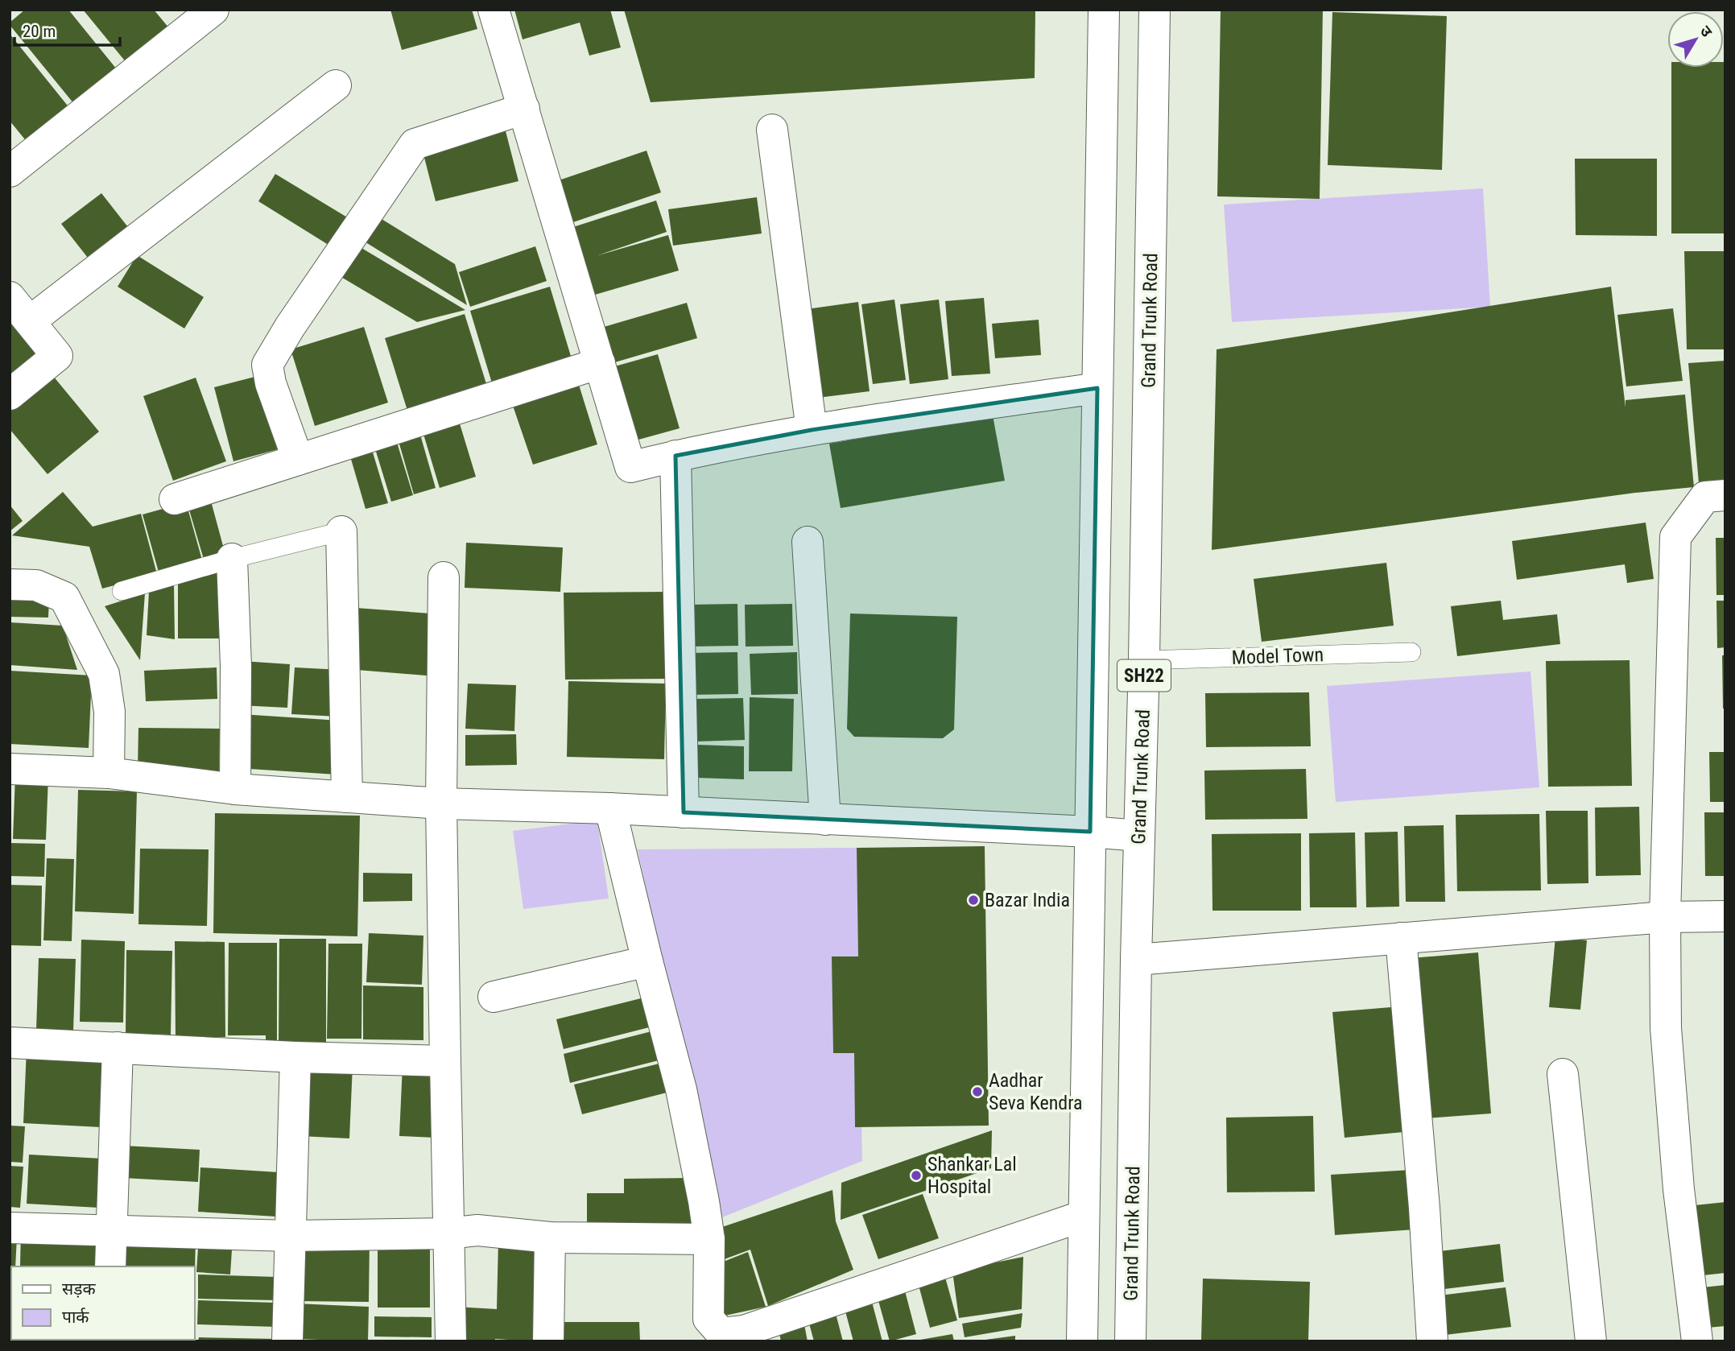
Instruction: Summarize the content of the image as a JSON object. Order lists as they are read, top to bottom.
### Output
{
  "streets": {
    "main road": ["Grand Trunk Road", "SH22"],
    "lane": ["Model Town"]
  },
  "crossings": [
    ["Grand Trunk Road", "Model Town"]
  ],
  "places": ["Bazar India", "Aadhar Seva Kendra", "Shankar Lal Hospital"],
  "legend": ["सड़क", "पार्क"],
  "scale_bar": "20 m",
  "north": "top right"
}
